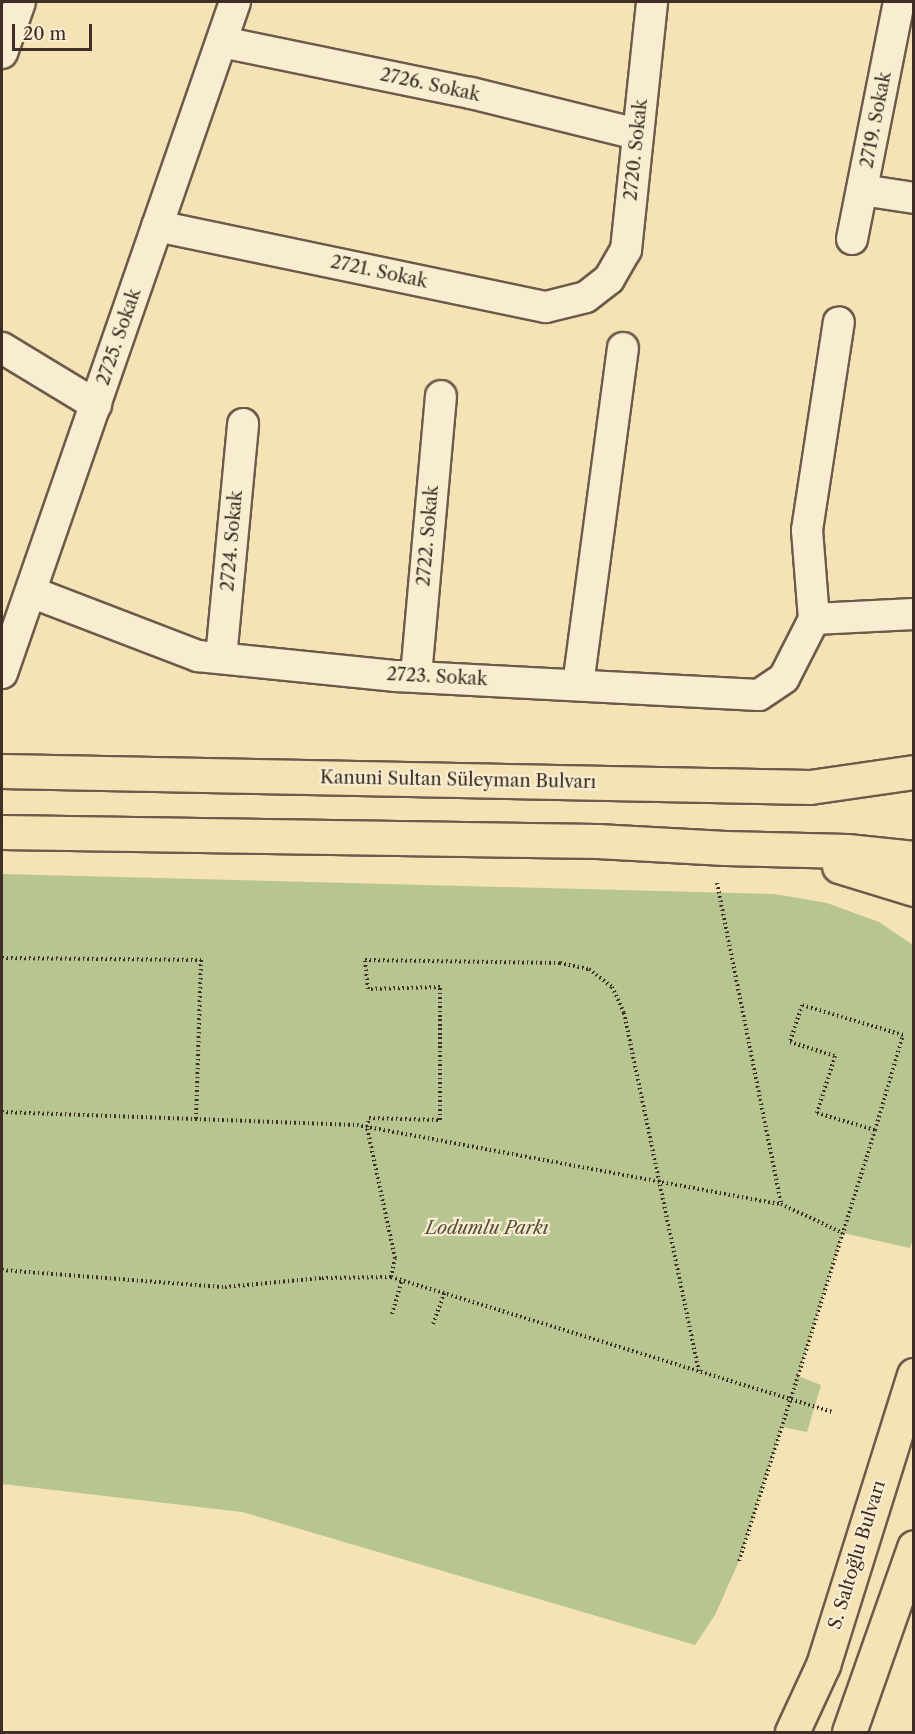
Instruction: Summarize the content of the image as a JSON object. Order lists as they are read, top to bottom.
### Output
{
  "streets": {
    "main road": ["Kanuni Sultan Süleyman Bulvarı", "S. Saltoğlu Bulvarı"],
    "street": [
      "2726. Sokak",
      "2719. Sokak",
      "2720. Sokak",
      "2721. Sokak",
      "2725. Sokak",
      "2722. Sokak",
      "2724. Sokak",
      "2723. Sokak"
    ]
  },
  "crossings": [
    ["2726. Sokak", "2720. Sokak"],
    ["2726. Sokak", "2725. Sokak"],
    ["2720. Sokak", "2721. Sokak"],
    ["2721. Sokak", "2725. Sokak"],
    ["2725. Sokak", "2723. Sokak"],
    ["2722. Sokak", "2723. Sokak"],
    ["2724. Sokak", "2723. Sokak"]
  ],
  "parks": ["Lodumlu Parkı"],
  "scale_bar": "20 m"
}
